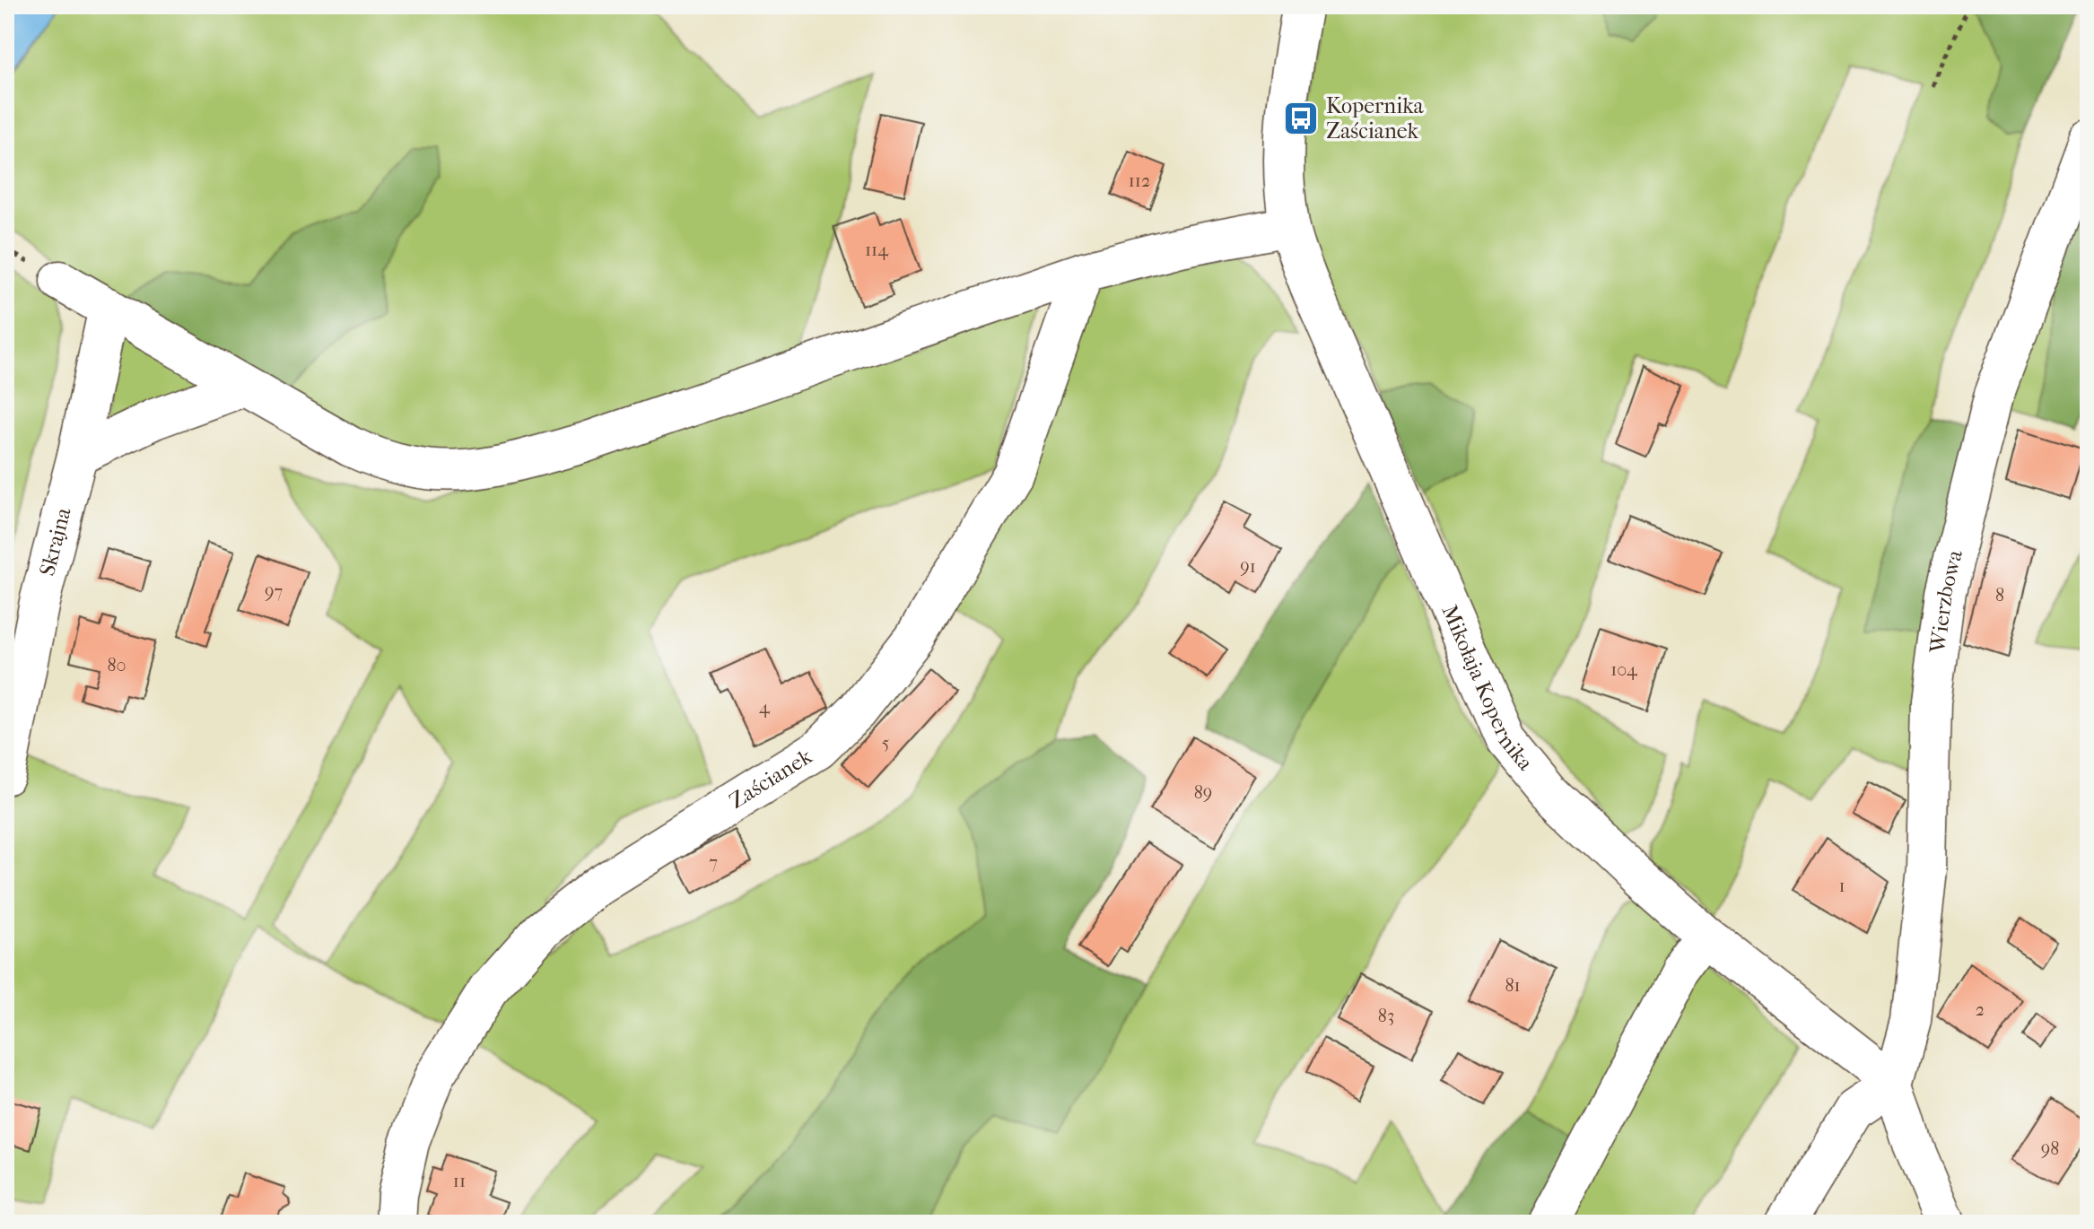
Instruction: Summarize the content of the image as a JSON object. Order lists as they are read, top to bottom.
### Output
{
  "streets": {
    "street": [
      "Skrajna",
      "Wierzbowa",
      "Mikołaja Kopernika",
      "Zaścianek"
    ]
  },
  "crossings": [
    ["Wierzbowa", "Mikołaja Kopernika"]
  ],
  "places": {
    "bus stop": ["Kopernika Zaścianek"]
  },
  "house_numbers": [
    "112",
    "114",
    "91",
    "97",
    "8",
    "80",
    "104",
    "4",
    "5",
    "89",
    "7",
    "1",
    "81",
    "2",
    "83",
    "98",
    "11"
  ]
}
